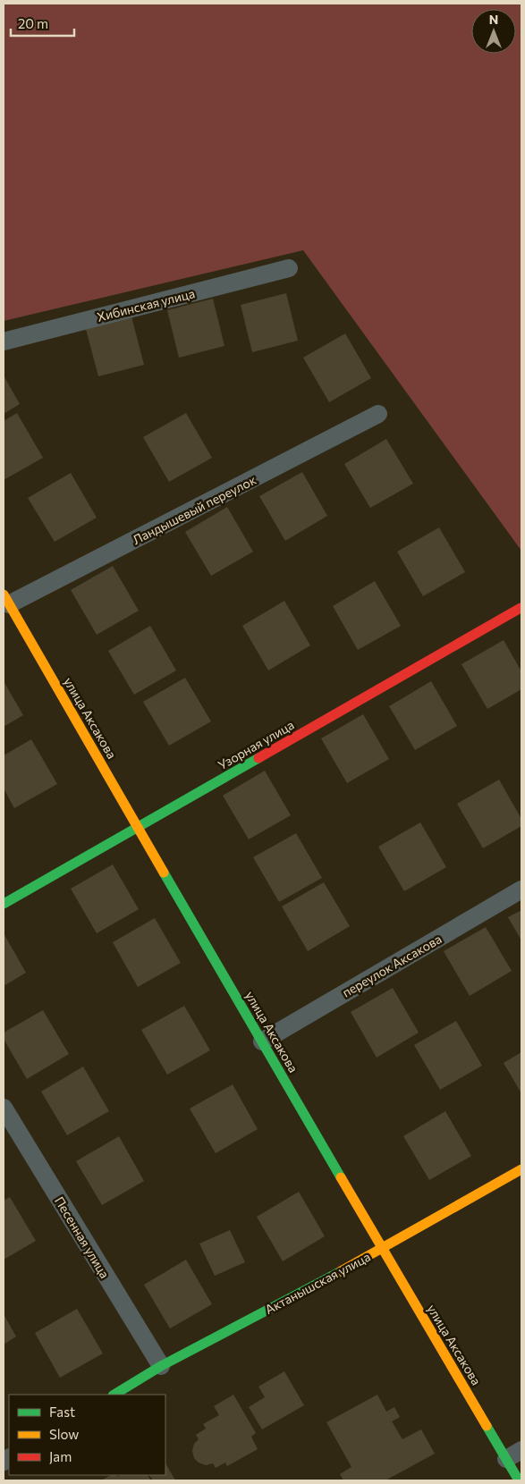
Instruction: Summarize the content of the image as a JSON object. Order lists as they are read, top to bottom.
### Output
{
  "streets": {
    "street": [
      "Хибинская улица",
      "Ландышевый переулок",
      "улица Аксакова",
      "Узорная улица",
      "переулок Аксакова",
      "Песенная улица",
      "Актанышская улица"
    ]
  },
  "crossings": [
    ["Ландышевый переулок", "улица Аксакова"],
    ["улица Аксакова", "Узорная улица"],
    ["улица Аксакова", "переулок Аксакова"],
    ["улица Аксакова", "Актанышская улица"],
    ["Песенная улица", "Актанышская улица"]
  ],
  "legend": ["Fast", "Slow", "Jam"],
  "scale_bar": "20 m",
  "north": "top"
}
